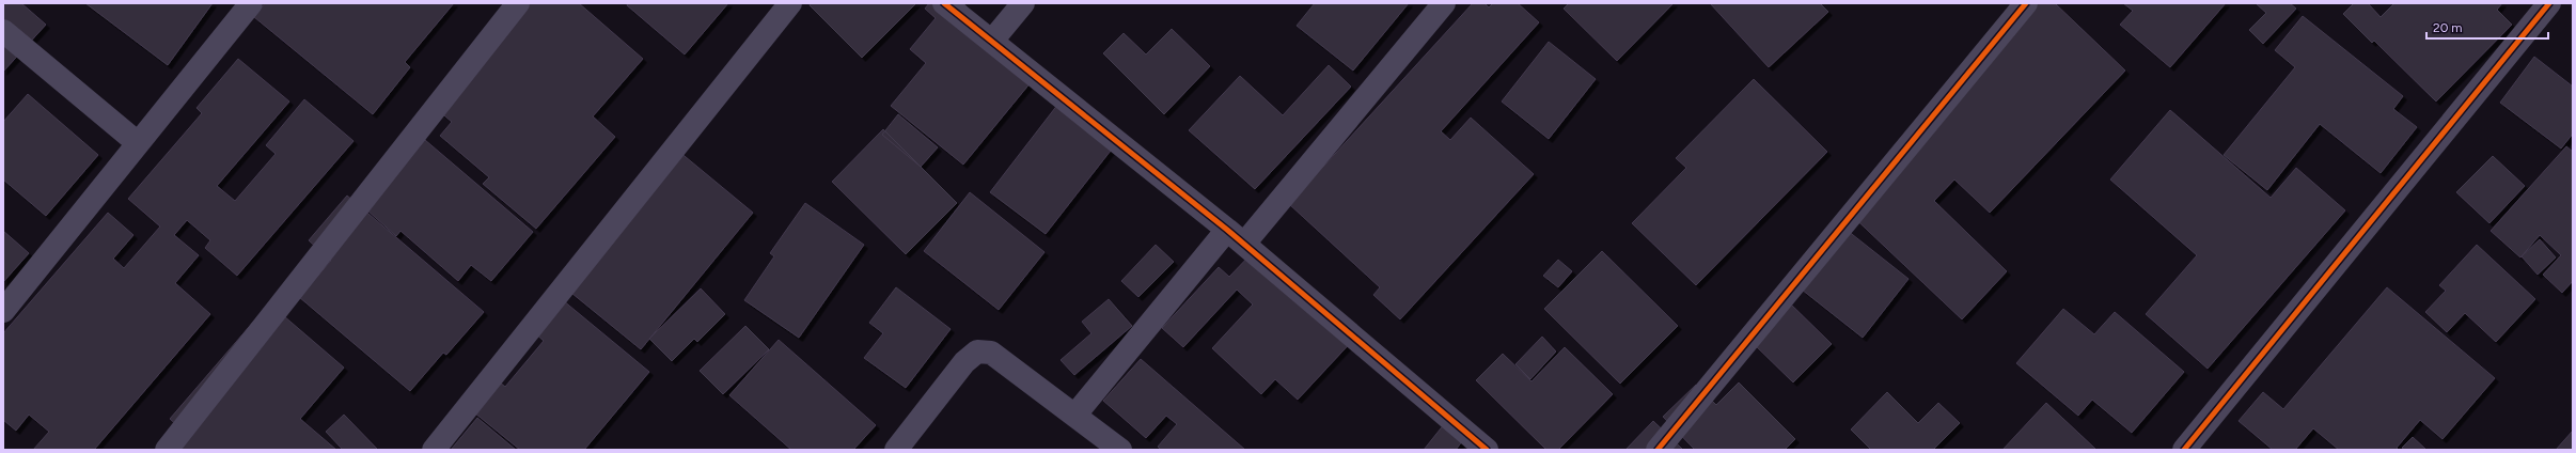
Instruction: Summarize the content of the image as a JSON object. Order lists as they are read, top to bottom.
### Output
{
  "scale_bar": "20 m"
}
